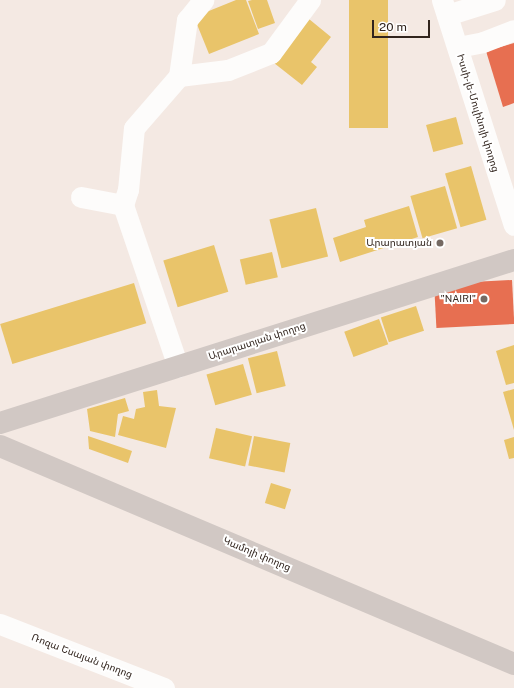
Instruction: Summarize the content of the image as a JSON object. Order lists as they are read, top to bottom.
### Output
{
  "streets": {
    "main road": ["Արարատյան փողոց", "Կամոյի փողոց"],
    "street": ["Իսսի-լե-Մուլինոյի փողոց", "Ռոզա Եսայան փողոց"]
  },
  "places": ["Արարատյան", "\"NAIRI\""],
  "scale_bar": "20 m"
}
